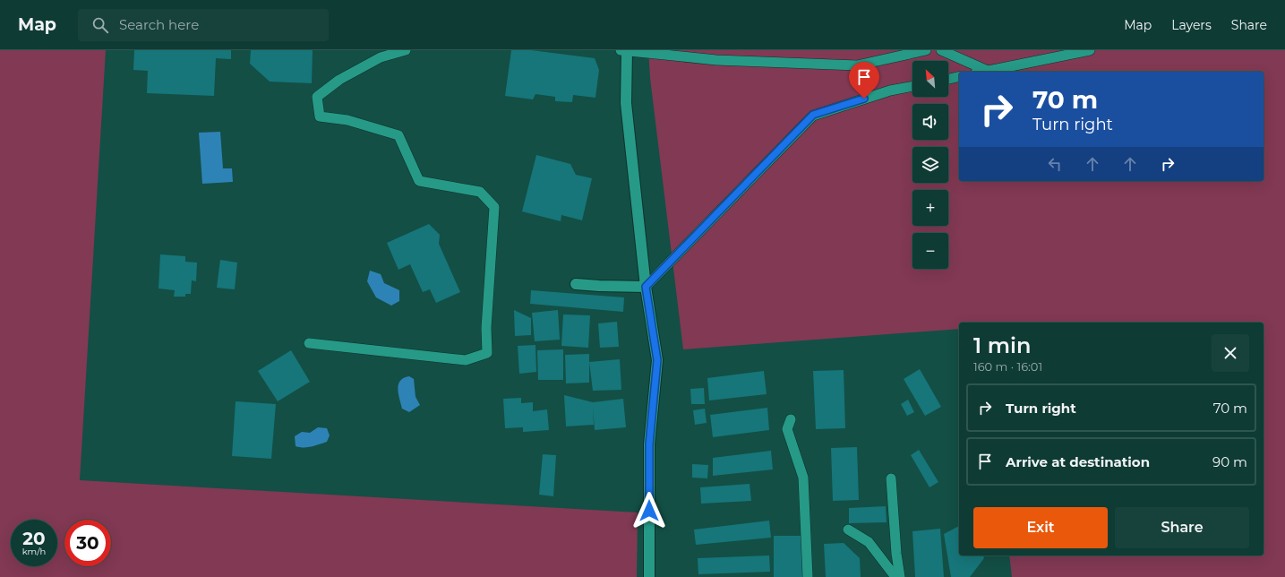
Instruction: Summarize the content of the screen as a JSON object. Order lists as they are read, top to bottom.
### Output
{
  "north": "top left",
  "page": {
    "header": "Map",
    "search": "Search here",
    "nav": ["Map", "Layers", "Share"],
    "map_buttons": ["+", "−"],
    "turn": ["70 m", "Turn right"],
    "heading": ["1 min", "160 m · 16:01"],
    "list": [
      {
        "name": "Turn right",
        "value": "70 m"
      },
      {
        "name": "Arrive at destination",
        "value": "90 m"
      }
    ],
    "buttons": ["Exit", "Share"],
    "speed": "20 km/h",
    "limit": "30"
  }
}
